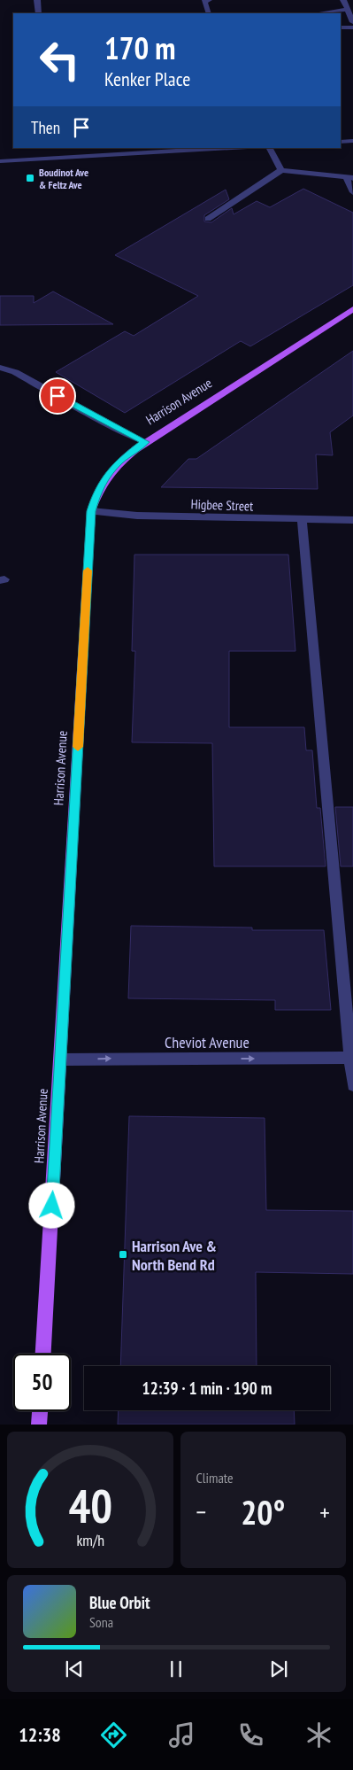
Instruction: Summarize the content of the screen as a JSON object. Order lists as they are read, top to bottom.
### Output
{
  "streets": {
    "main road": ["Harrison Avenue"],
    "street": ["Higbee Street", "Cheviot Avenue"]
  },
  "crossings": [
    ["Harrison Avenue", "Higbee Street"],
    ["Harrison Avenue", "Cheviot Avenue"]
  ],
  "one_way": ["Cheviot Avenue"],
  "places": {
    "transit": ["Boudinot Ave & Feltz Ave", "Harrison Ave & North Bend Rd"]
  },
  "page": {
    "turn": ["170 m", "Kenker Place"],
    "then": "Then",
    "limit": "50",
    "trip": "12:39 · 1 min · 190 m",
    "tile": "Climate",
    "heat": ["−", "20°", "+"],
    "song": ["Blue Orbit", "Sona"],
    "tabs": "12:38",
    "gauge": ["40", "km/h"]
  }
}
